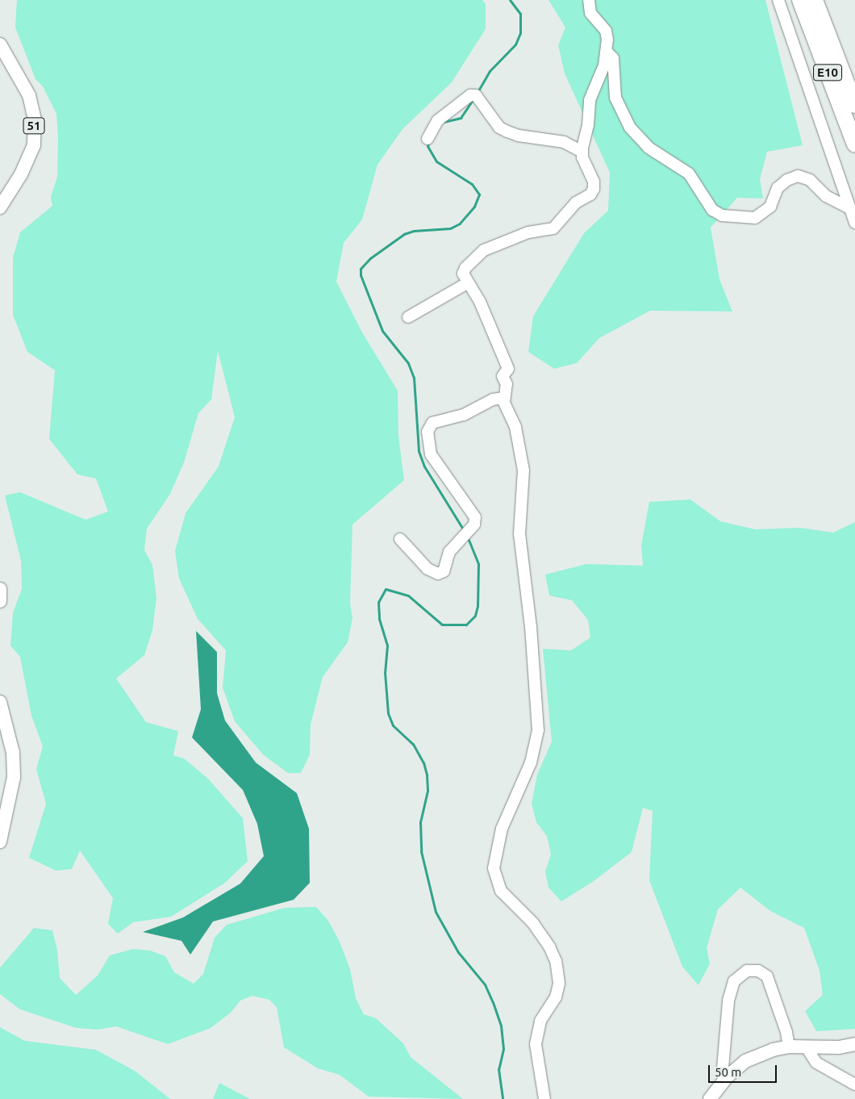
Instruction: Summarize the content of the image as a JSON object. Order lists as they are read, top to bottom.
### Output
{
  "streets": {
    "highway": ["E10"],
    "main road": ["51"]
  },
  "scale_bar": "50 m"
}
